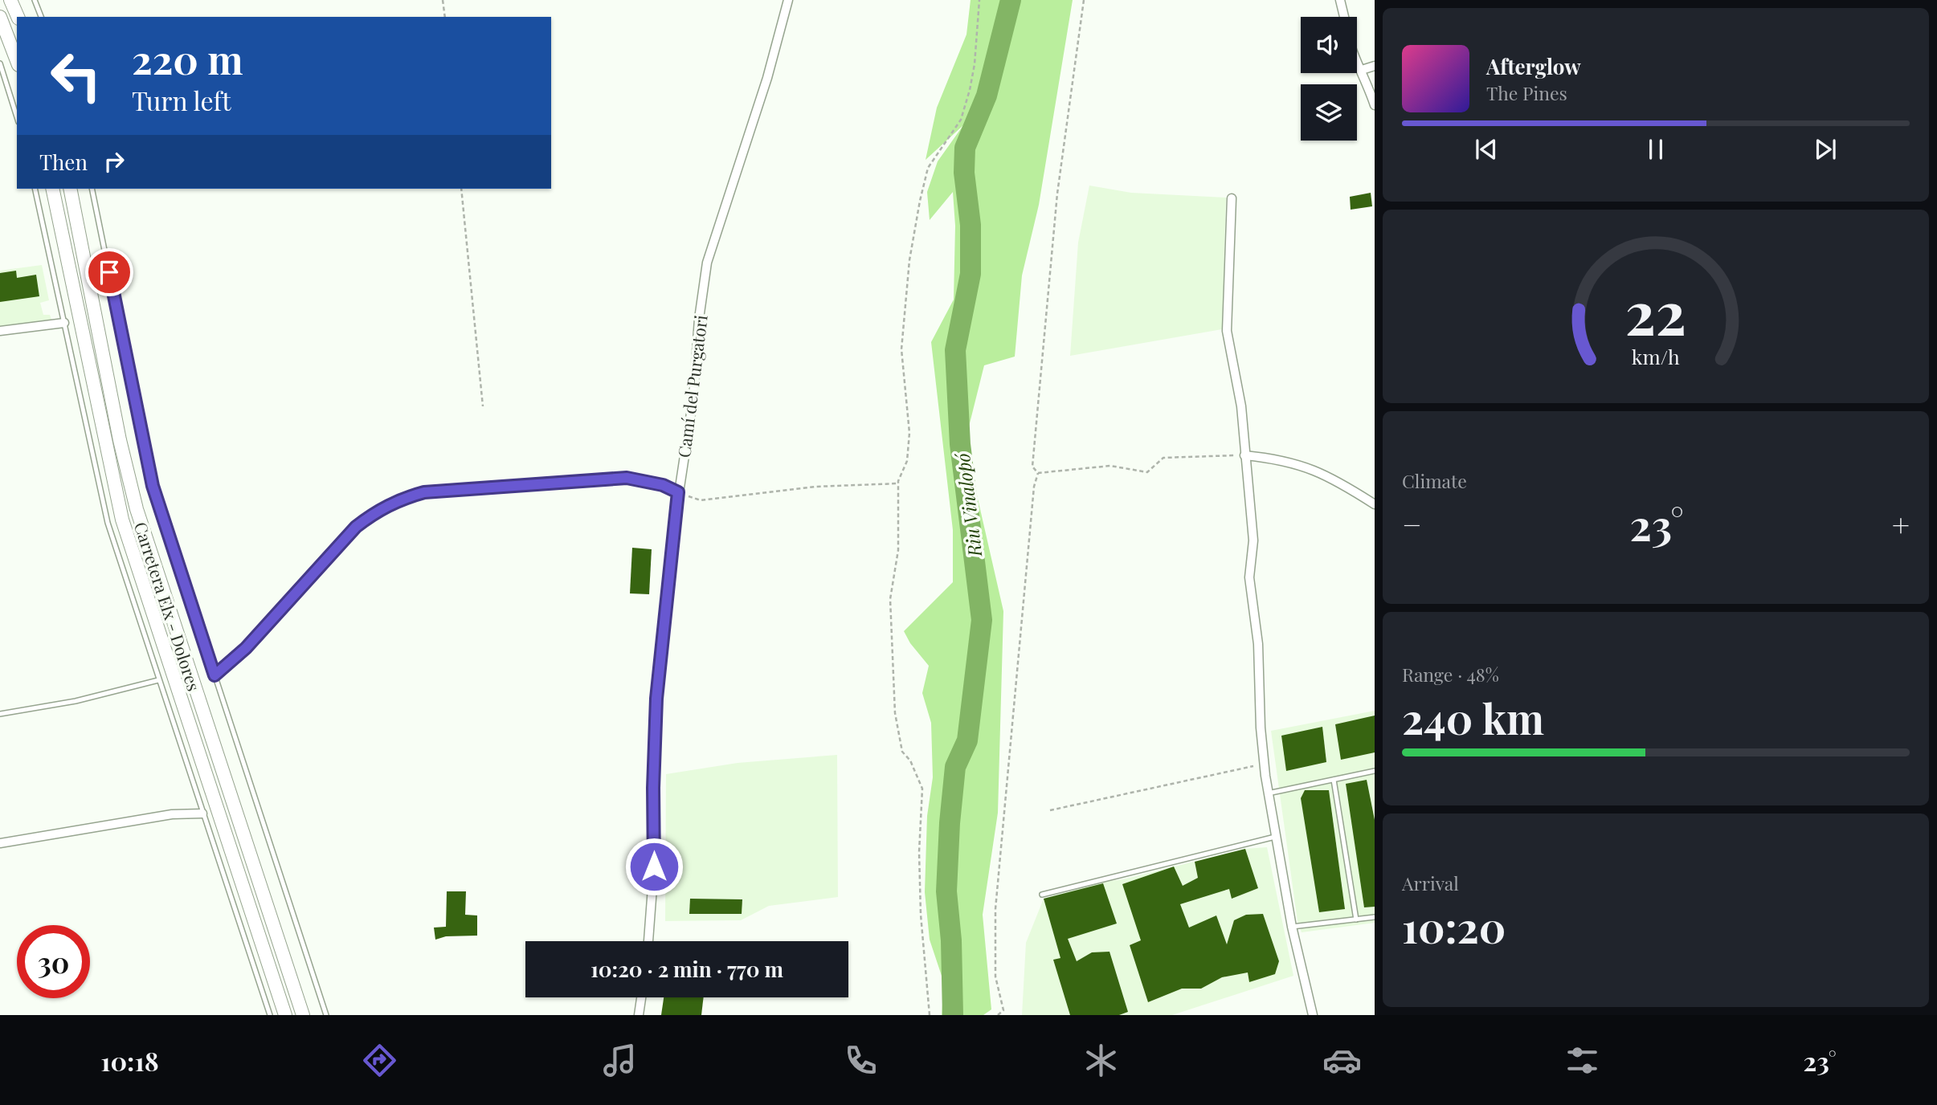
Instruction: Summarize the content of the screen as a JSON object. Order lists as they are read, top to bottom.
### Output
{
  "streets": {
    "main road": ["Carretera Elx - Dolores"],
    "street": ["Camí del Purgatori"]
  },
  "water": ["Riu Vinalopó"],
  "page": {
    "turn": ["220 m", "Turn left"],
    "song": ["Afterglow", "The Pines"],
    "then": "Then",
    "tile": [
      "Climate",
      ["Range · 48%", "240 km"],
      ["Arrival", "10:20"]
    ],
    "heat": ["−", "23°", "+"],
    "limit": "30",
    "trip": "10:20 · 2 min · 770 m",
    "tabs": ["10:18", "23°"],
    "gauge": ["22", "km/h"]
  }
}
